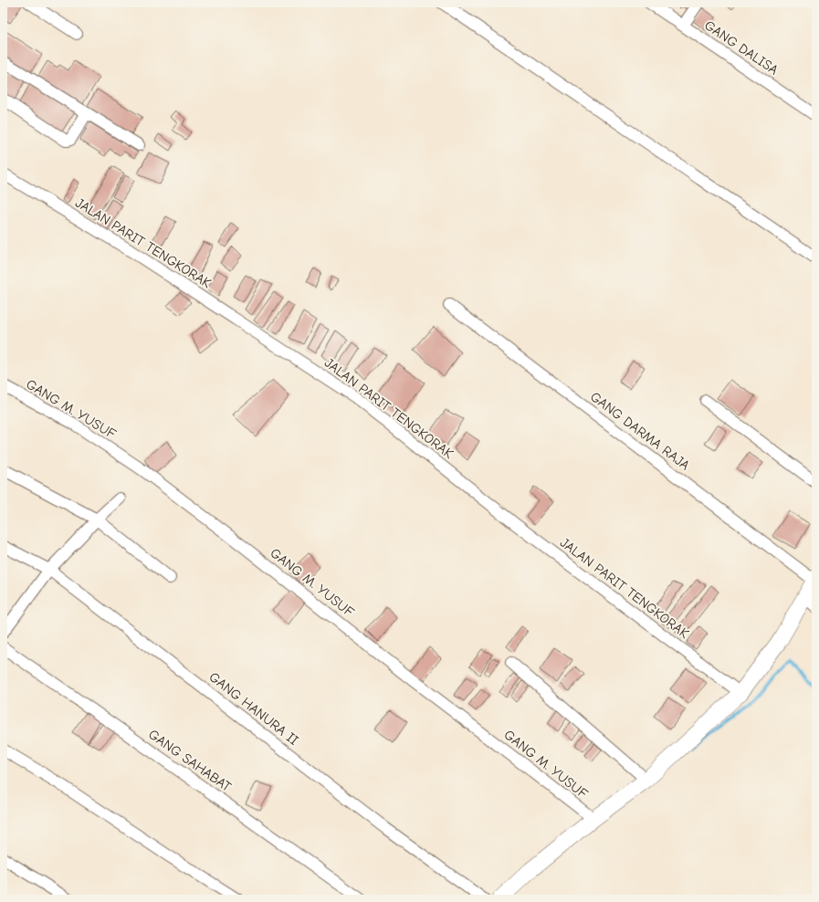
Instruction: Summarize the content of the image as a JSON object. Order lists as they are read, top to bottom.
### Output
{
  "streets": {
    "street": [
      "GANG DALISA",
      "JALAN PARIT TENGKORAK",
      "GANG M. YUSUF",
      "GANG DARMA RAJA",
      "GANG HANURA II",
      "GANG SAHABAT"
    ]
  }
}
